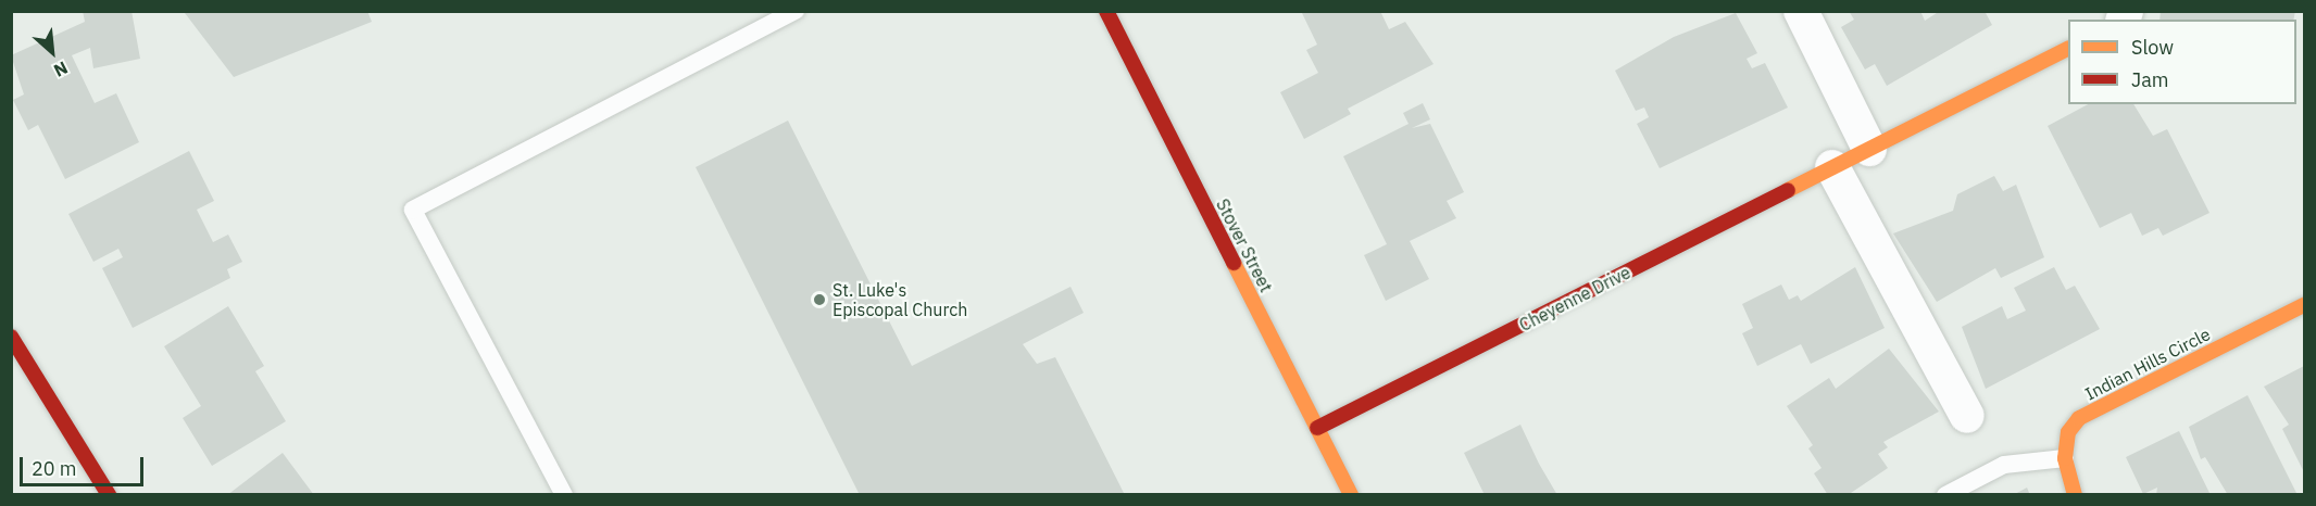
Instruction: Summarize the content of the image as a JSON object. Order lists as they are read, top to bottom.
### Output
{
  "streets": {
    "street": ["Stover Street", "Cheyenne Drive", "Indian Hills Circle"]
  },
  "crossings": [
    ["Stover Street", "Cheyenne Drive"]
  ],
  "places": ["St. Luke's Episcopal Church"],
  "legend": ["Slow", "Jam"],
  "scale_bar": "20 m",
  "north": "bottom right"
}
